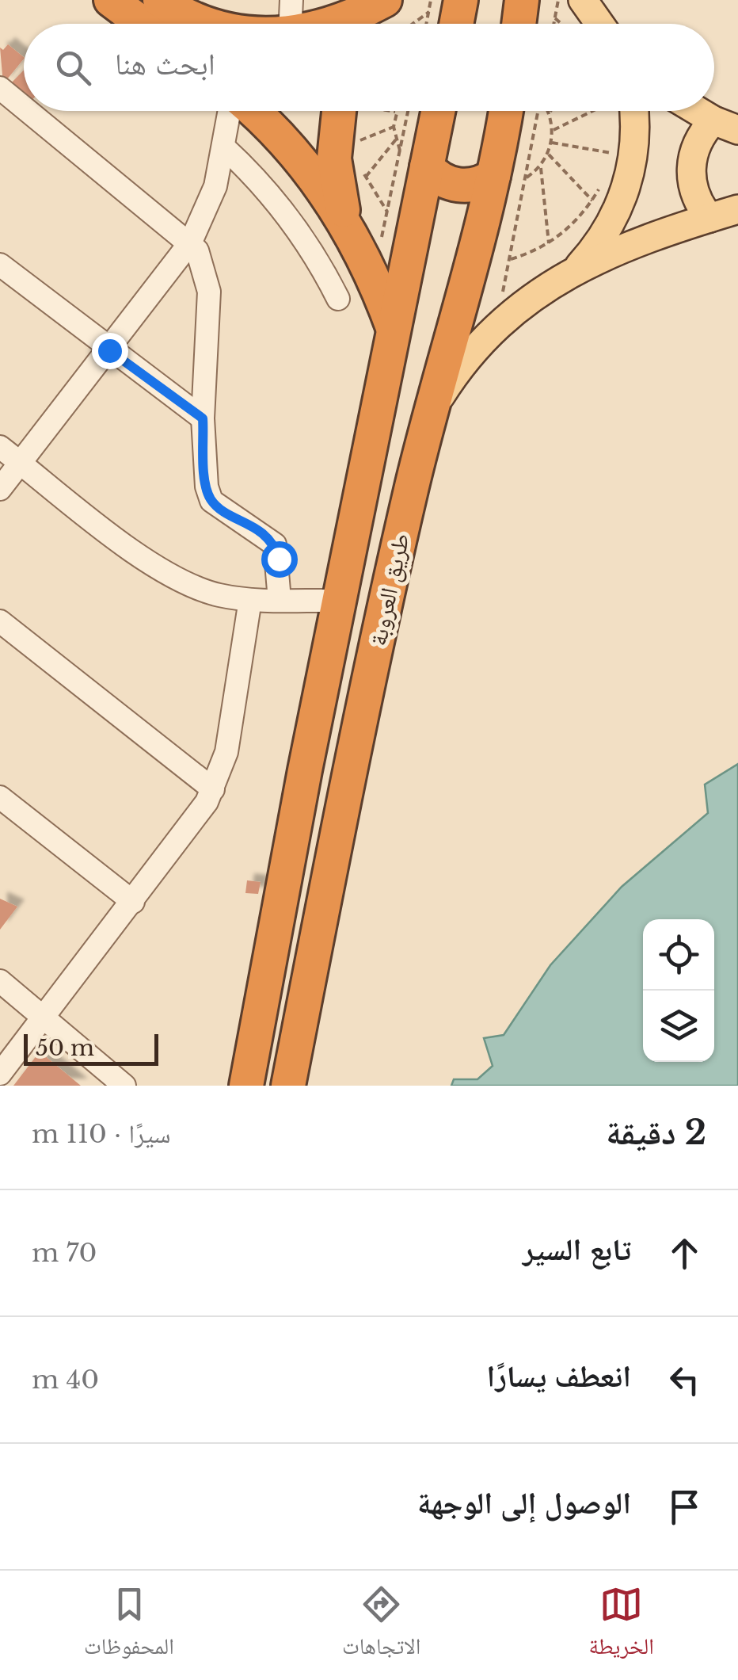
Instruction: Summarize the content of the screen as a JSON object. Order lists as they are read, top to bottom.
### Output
{
  "streets": {
    "highway": ["طريق العروبة"]
  },
  "scale_bar": "50 m",
  "page": {
    "search": "ابحث هنا",
    "scale": "50 m",
    "heading": ["2 دقيقة", "سيرًا · 110 m"],
    "list": [
      ["تابع السير", "70 m"],
      ["انعطف يسارًا", "40 m"],
      "الوصول إلى الوجهة"
    ],
    "nav": ["الخريطة", "الاتجاهات", "المحفوظات"]
  }
}
